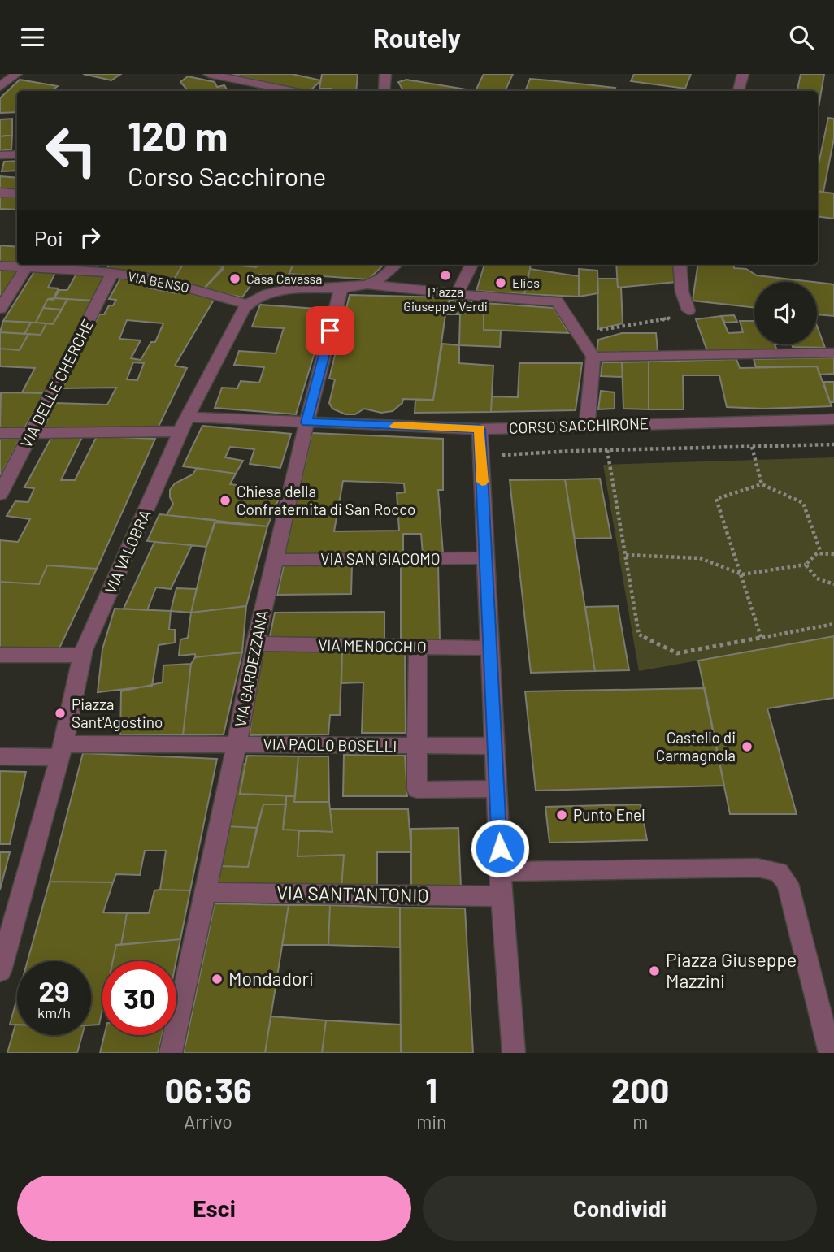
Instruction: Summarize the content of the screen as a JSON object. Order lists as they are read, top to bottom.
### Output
{
  "streets": {
    "street": [
      "VIA BENSO",
      "VIA DELLE CHERCHE",
      "CORSO SACCHIRONE",
      "VIA VALOBRA",
      "VIA SAN GIACOMO",
      "VIA MENOCCHIO",
      "VIA GARDEZZANA",
      "VIA PAOLO BOSELLI",
      "VIA SANT'ANTONIO"
    ]
  },
  "crossings": [
    ["VIA BENSO", "VIA DELLE CHERCHE"],
    ["VIA BENSO", "VIA VALOBRA"],
    ["VIA DELLE CHERCHE", "CORSO SACCHIRONE"],
    ["CORSO SACCHIRONE", "VIA VALOBRA"],
    ["CORSO SACCHIRONE", "VIA GARDEZZANA"],
    ["VIA VALOBRA", "VIA PAOLO BOSELLI"],
    ["VIA SAN GIACOMO", "VIA GARDEZZANA"],
    ["VIA MENOCCHIO", "VIA GARDEZZANA"],
    ["VIA GARDEZZANA", "VIA PAOLO BOSELLI"],
    ["VIA GARDEZZANA", "VIA SANT'ANTONIO"]
  ],
  "places": [
    "Piazza Giuseppe Verdi",
    "Casa Cavassa",
    "Elios",
    "Chiesa della Confraternita di San Rocco",
    "Piazza Sant'Agostino",
    "Castello di Carmagnola",
    "Punto Enel",
    "Piazza Giuseppe Mazzini",
    "Mondadori"
  ],
  "page": {
    "header": "Routely",
    "turn": ["120 m", "Corso Sacchirone"],
    "then": "Poi",
    "speed": "29 km/h",
    "limit": "30",
    "eta": [
      "06:36",
      "Arrivo",
      "1",
      "min",
      "200",
      "m"
    ],
    "buttons": ["Esci", "Condividi"]
  }
}
